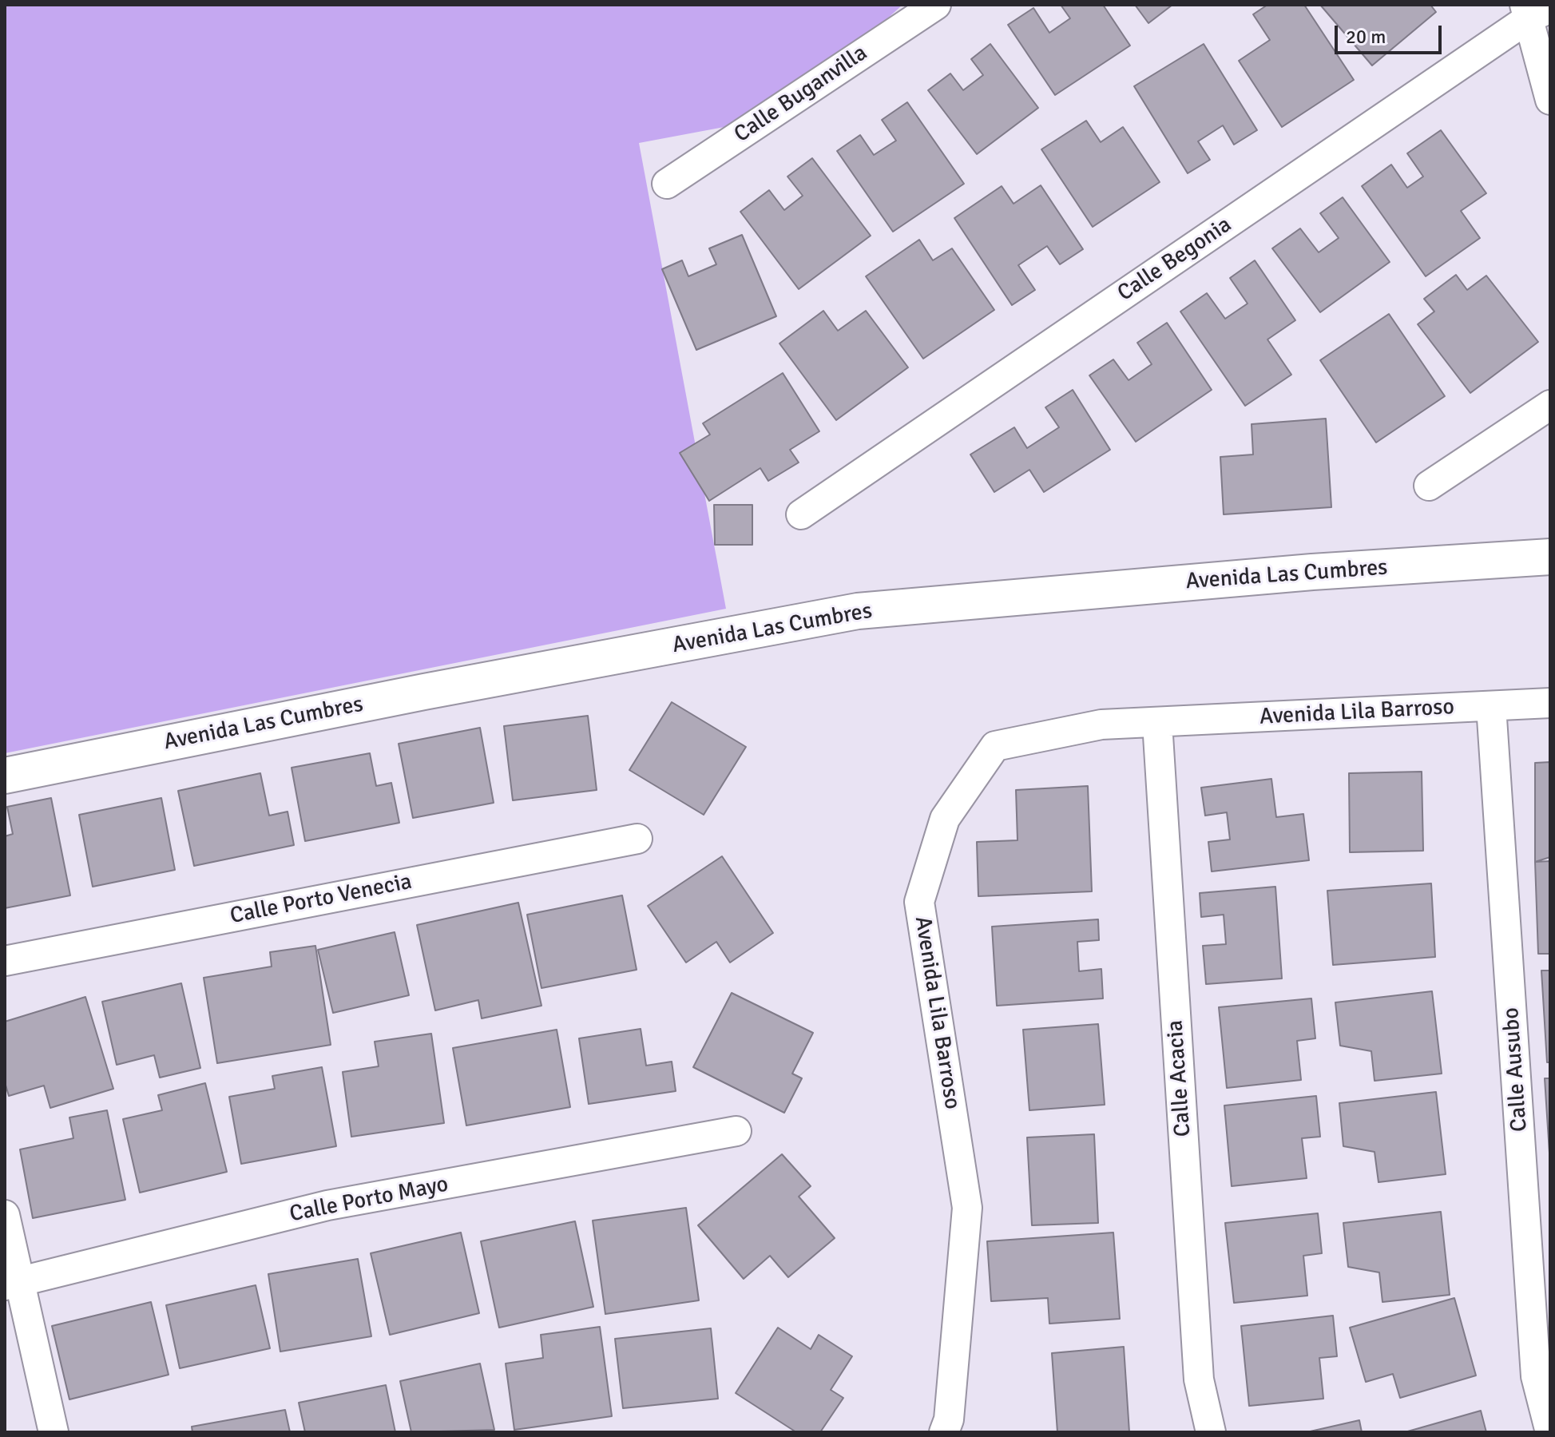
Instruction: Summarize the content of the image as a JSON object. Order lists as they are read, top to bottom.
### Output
{
  "streets": {
    "street": [
      "Calle Buganvilla",
      "Calle Begonia",
      "Avenida Las Cumbres",
      "Avenida Lila Barroso",
      "Calle Porto Venecia",
      "Calle Ausubo",
      "Calle Acacia",
      "Calle Porto Mayo"
    ]
  },
  "crossings": [
    ["Avenida Lila Barroso", "Calle Ausubo"],
    ["Avenida Lila Barroso", "Calle Acacia"]
  ],
  "scale_bar": "20 m"
}
